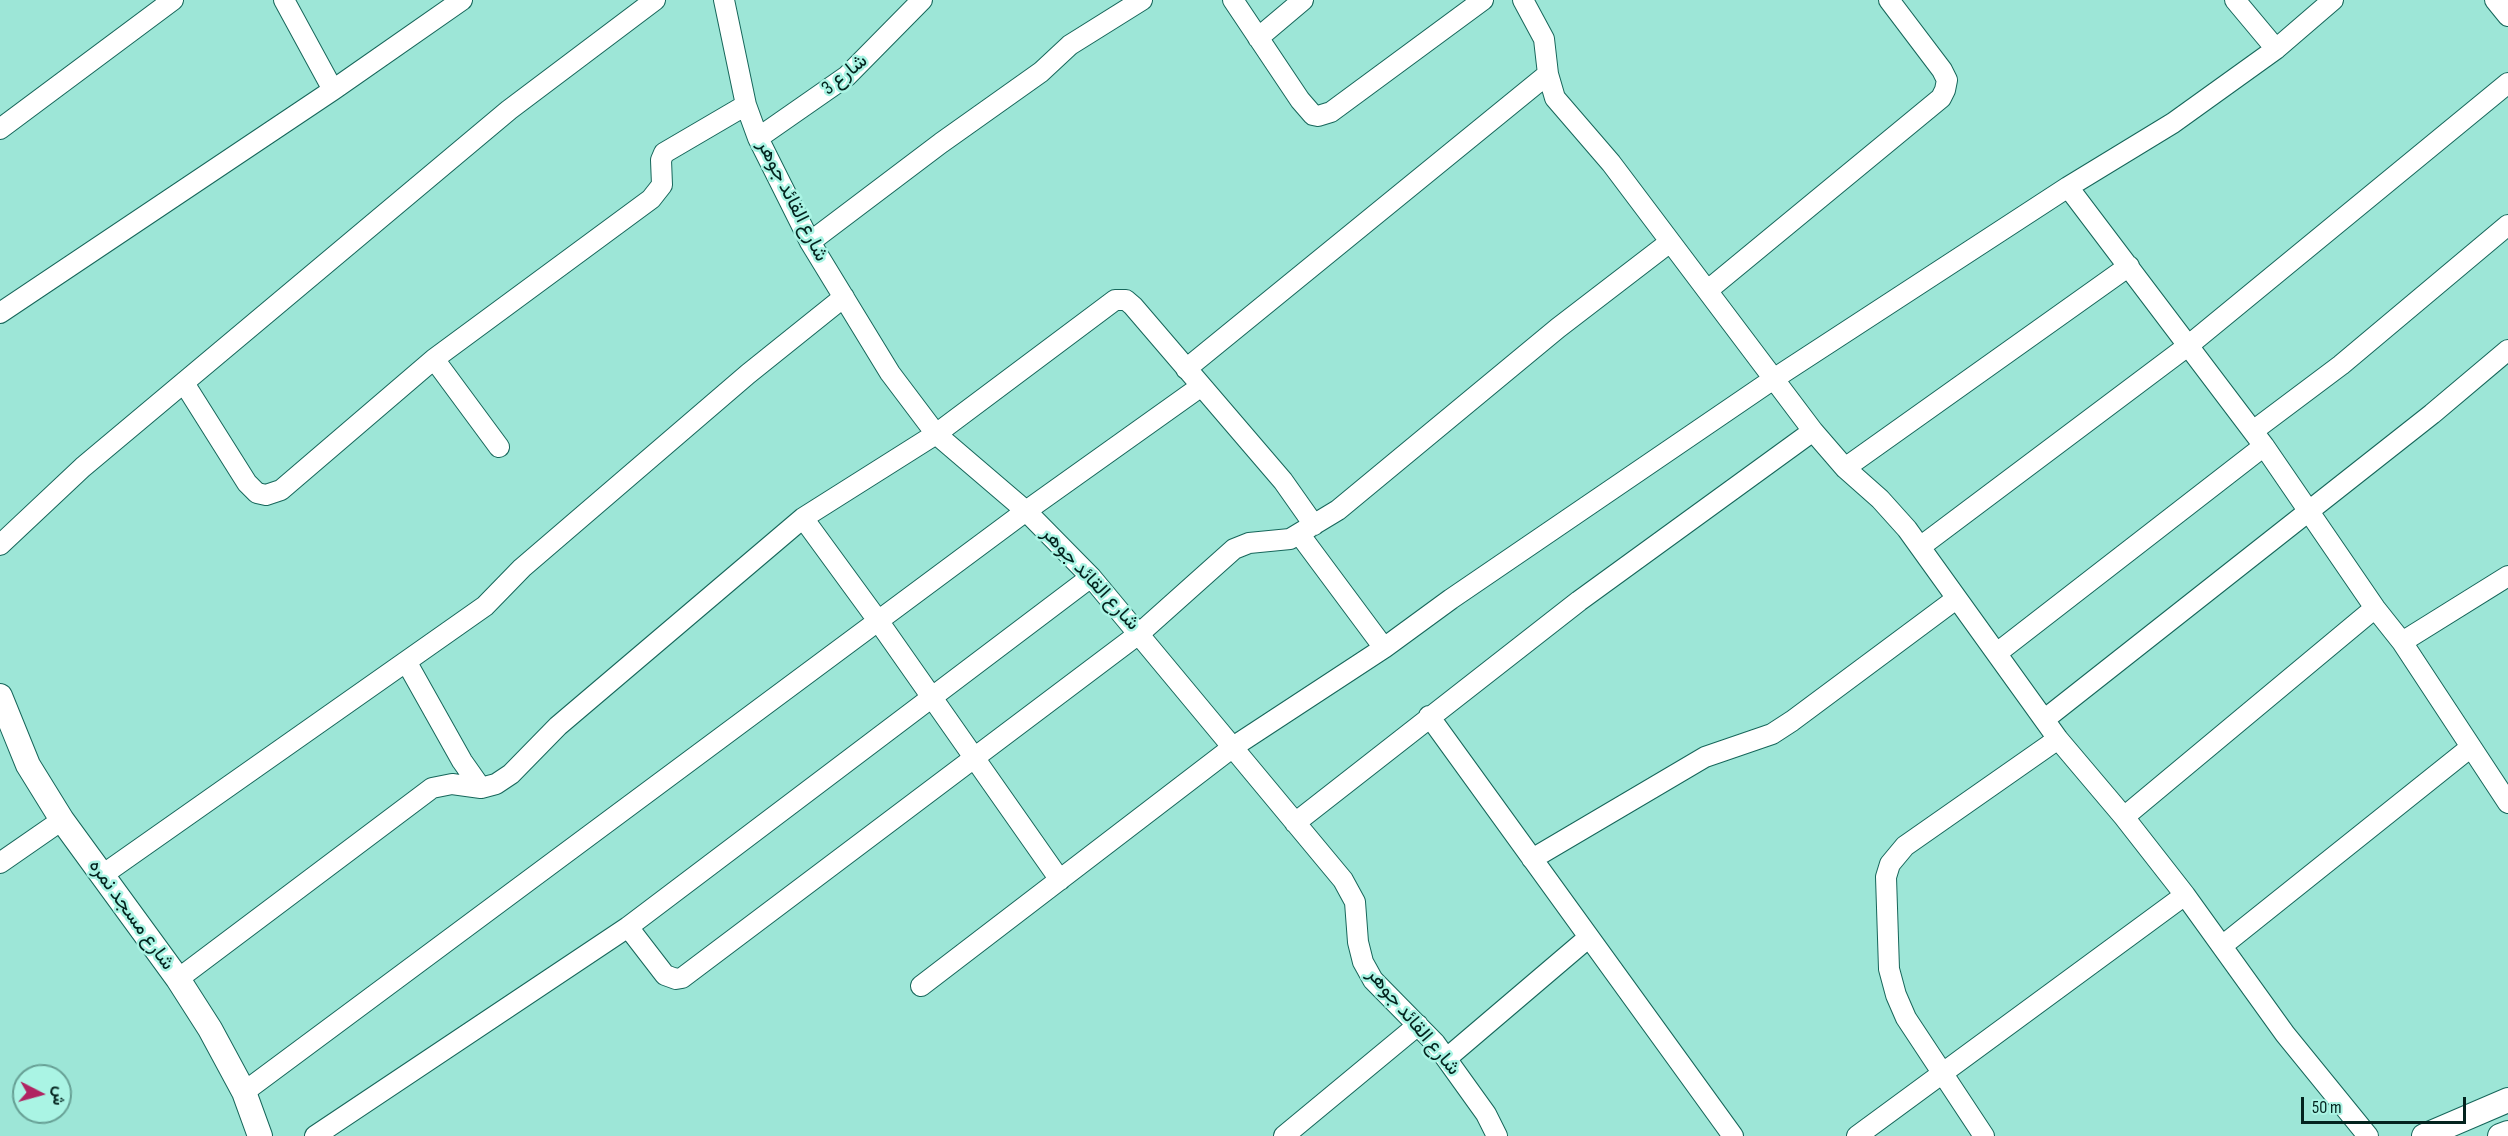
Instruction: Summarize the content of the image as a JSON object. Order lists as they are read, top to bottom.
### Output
{
  "streets": {
    "street": ["شارع 3", "شارع القائد جوهر", "شارع مسجد نمره"]
  },
  "crossings": [
    ["شارع 3", "شارع القائد جوهر"]
  ],
  "scale_bar": "50 m",
  "north": "right"
}
